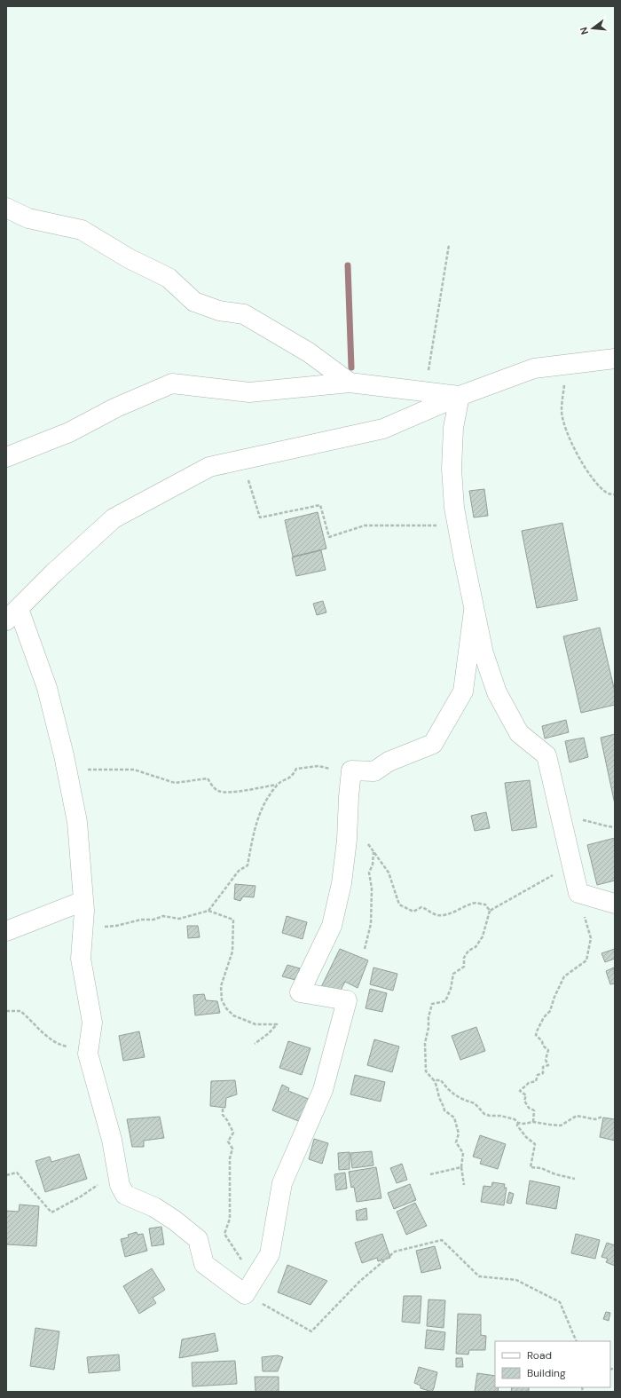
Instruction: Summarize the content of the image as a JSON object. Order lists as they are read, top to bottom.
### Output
{
  "legend": ["Road", "Building"],
  "north": "left"
}
